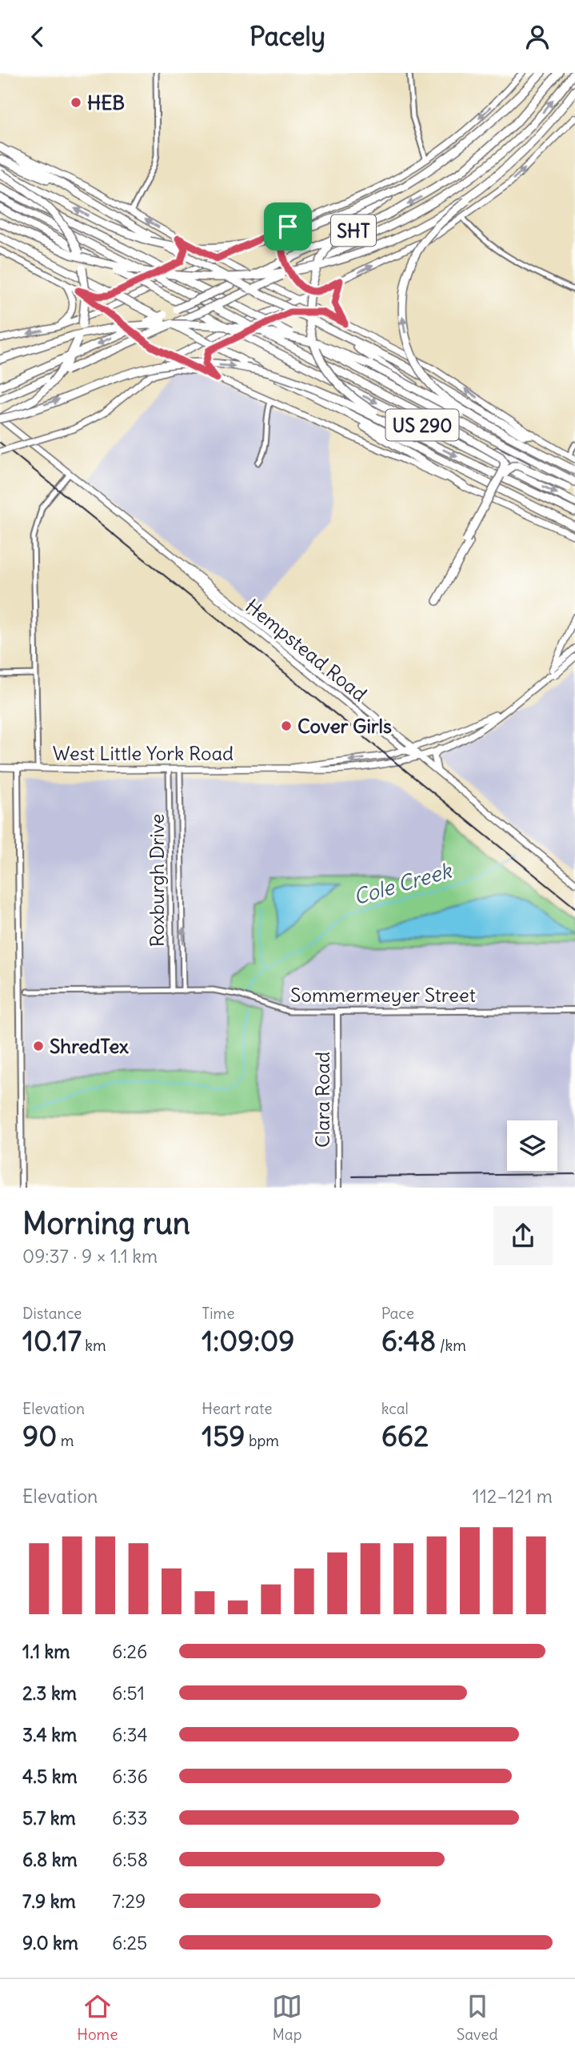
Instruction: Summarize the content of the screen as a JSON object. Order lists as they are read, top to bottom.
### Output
{
  "streets": {
    "highway": ["SHT", "US 290"],
    "main road": ["Hempstead Road", "West Little York Road"],
    "street": ["Roxburgh Drive", "Sommermeyer Street", "Clara Road"]
  },
  "crossings": [
    ["Hempstead Road", "West Little York Road"],
    ["West Little York Road", "Roxburgh Drive"],
    ["Roxburgh Drive", "Sommermeyer Street"],
    ["Sommermeyer Street", "Clara Road"]
  ],
  "water": ["Cole Creek"],
  "places": ["HEB", "Cover Girls", "ShredTex"],
  "page": {
    "header": "Pacely",
    "heading": ["Morning run", "09:37 · 9 × 1.1 km"],
    "stats": [
      ["Distance", "10.17 km"],
      ["Time", "1:09:09"],
      ["Pace", "6:48 /km"],
      ["Elevation", "90 m"],
      ["Heart rate", "159 bpm"],
      ["kcal", "662"]
    ],
    "chart": ["Elevation", "112–121 m"],
    "list": [
      {
        "name": "1.1 km",
        "note": "6:26"
      },
      {
        "name": "2.3 km",
        "note": "6:51"
      },
      {
        "name": "3.4 km",
        "note": "6:34"
      },
      {
        "name": "4.5 km",
        "note": "6:36"
      },
      {
        "name": "5.7 km",
        "note": "6:33"
      },
      {
        "name": "6.8 km",
        "note": "6:58"
      },
      {
        "name": "7.9 km",
        "note": "7:29"
      },
      {
        "name": "9.0 km",
        "note": "6:25"
      }
    ],
    "tabs": ["Home", "Map", "Saved"]
  }
}
